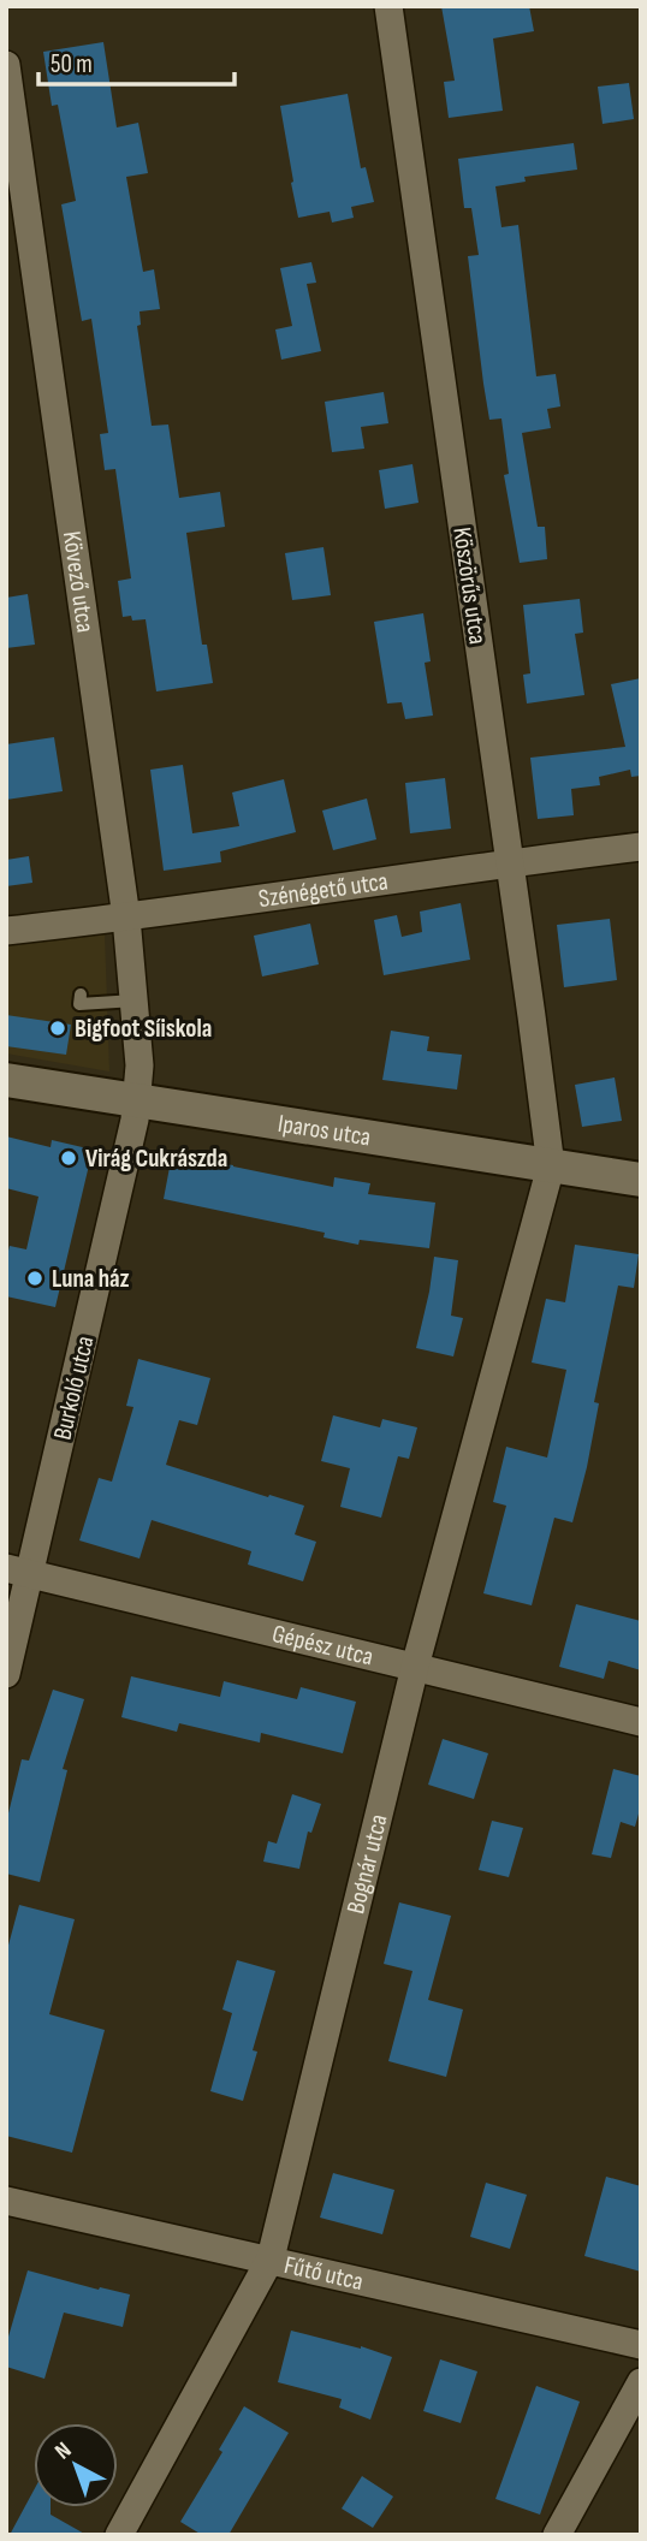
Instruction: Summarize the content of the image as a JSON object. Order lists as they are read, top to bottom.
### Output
{
  "streets": {
    "street": [
      "Kövező utca",
      "Köszörűs utca",
      "Szénégető utca",
      "Iparos utca",
      "Burkoló utca",
      "Gépész utca",
      "Bognár utca",
      "Fűtő utca"
    ]
  },
  "crossings": [
    ["Kövező utca", "Szénégető utca"],
    ["Kövező utca", "Iparos utca"],
    ["Kövező utca", "Burkoló utca"],
    ["Köszörűs utca", "Szénégető utca"],
    ["Köszörűs utca", "Iparos utca"],
    ["Köszörűs utca", "Bognár utca"],
    ["Iparos utca", "Burkoló utca"],
    ["Iparos utca", "Bognár utca"],
    ["Burkoló utca", "Gépész utca"],
    ["Gépész utca", "Bognár utca"],
    ["Bognár utca", "Fűtő utca"]
  ],
  "places": ["Bigfoot Síiskola", "Virág Cukrászda", "Luna ház"],
  "scale_bar": "50 m",
  "north": "top left"
}
